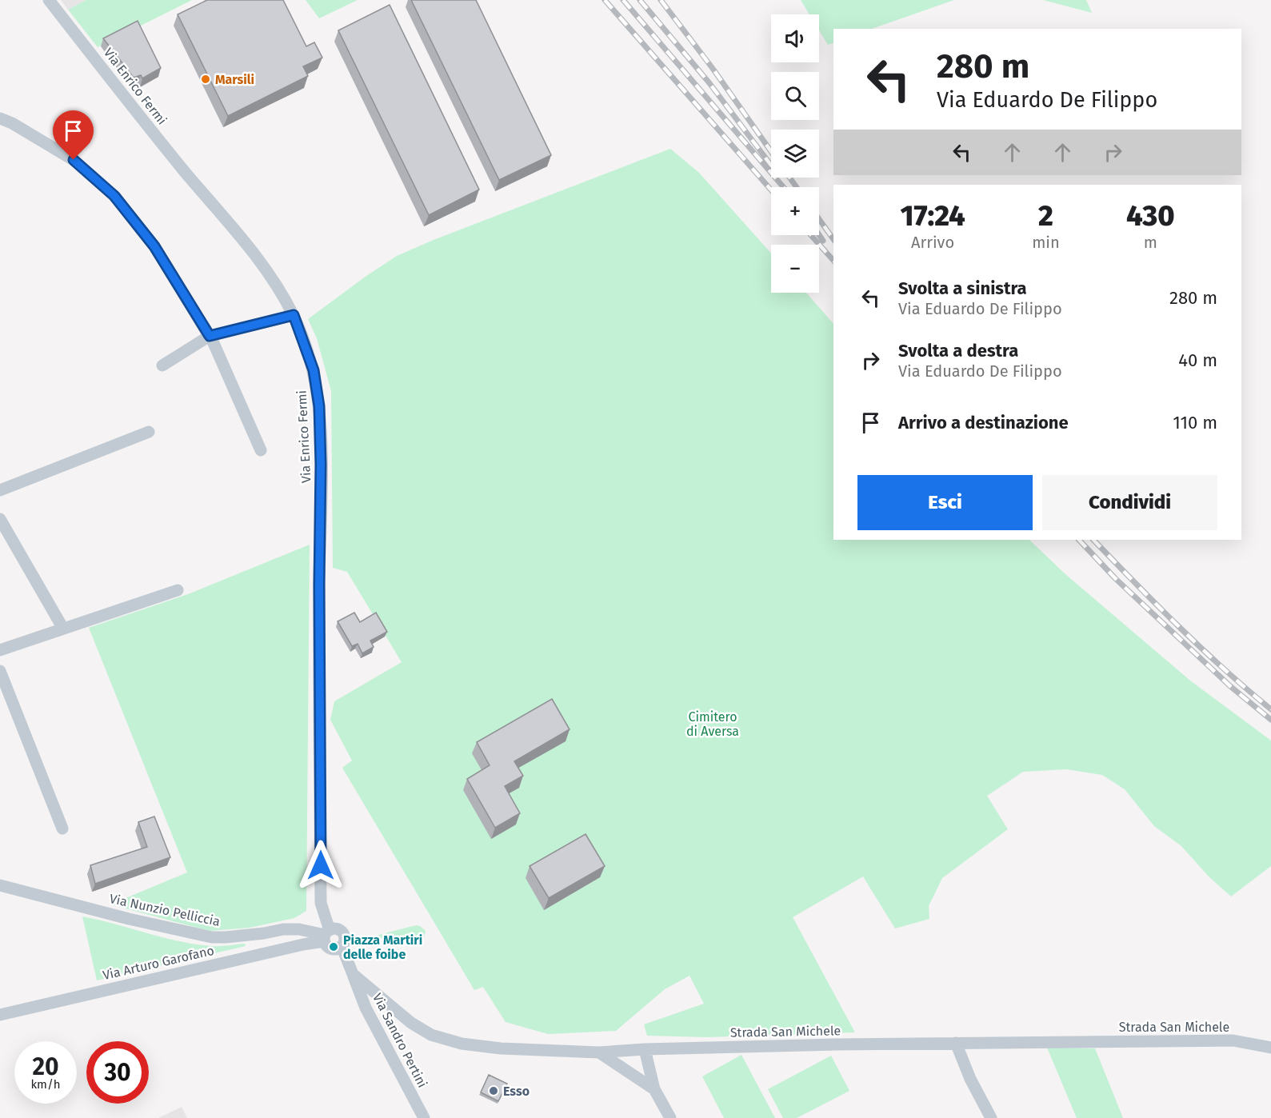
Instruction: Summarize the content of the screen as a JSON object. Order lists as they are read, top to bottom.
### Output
{
  "streets": {
    "street": [
      "Via Enrico Fermi",
      "Via Nunzio Pelliccia",
      "Via Arturo Garofano",
      "Strada San Michele",
      "Via Sandro Pertini"
    ]
  },
  "crossings": [
    ["Via Enrico Fermi", "Via Nunzio Pelliccia"],
    ["Via Enrico Fermi", "Via Arturo Garofano"],
    ["Via Enrico Fermi", "Strada San Michele"],
    ["Via Nunzio Pelliccia", "Via Arturo Garofano"],
    ["Via Nunzio Pelliccia", "Strada San Michele"],
    ["Via Arturo Garofano", "Strada San Michele"],
    ["Strada San Michele", "Via Sandro Pertini"]
  ],
  "parks": ["Cimitero di Aversa"],
  "places": ["Marsili", "Piazza Martiri delle foibe", "Esso"],
  "page": {
    "map_buttons": ["+", "−"],
    "turn": ["280 m", "Via Eduardo De Filippo"],
    "eta": [
      "17:24",
      "Arrivo",
      "2",
      "min",
      "430",
      "m"
    ],
    "list": [
      {
        "name": "Svolta a sinistra",
        "note": "Via Eduardo De Filippo",
        "value": "280 m"
      },
      {
        "name": "Svolta a destra",
        "note": "Via Eduardo De Filippo",
        "value": "40 m"
      },
      {
        "name": "Arrivo a destinazione",
        "value": "110 m"
      }
    ],
    "buttons": ["Esci", "Condividi"],
    "speed": "20 km/h",
    "limit": "30"
  }
}
